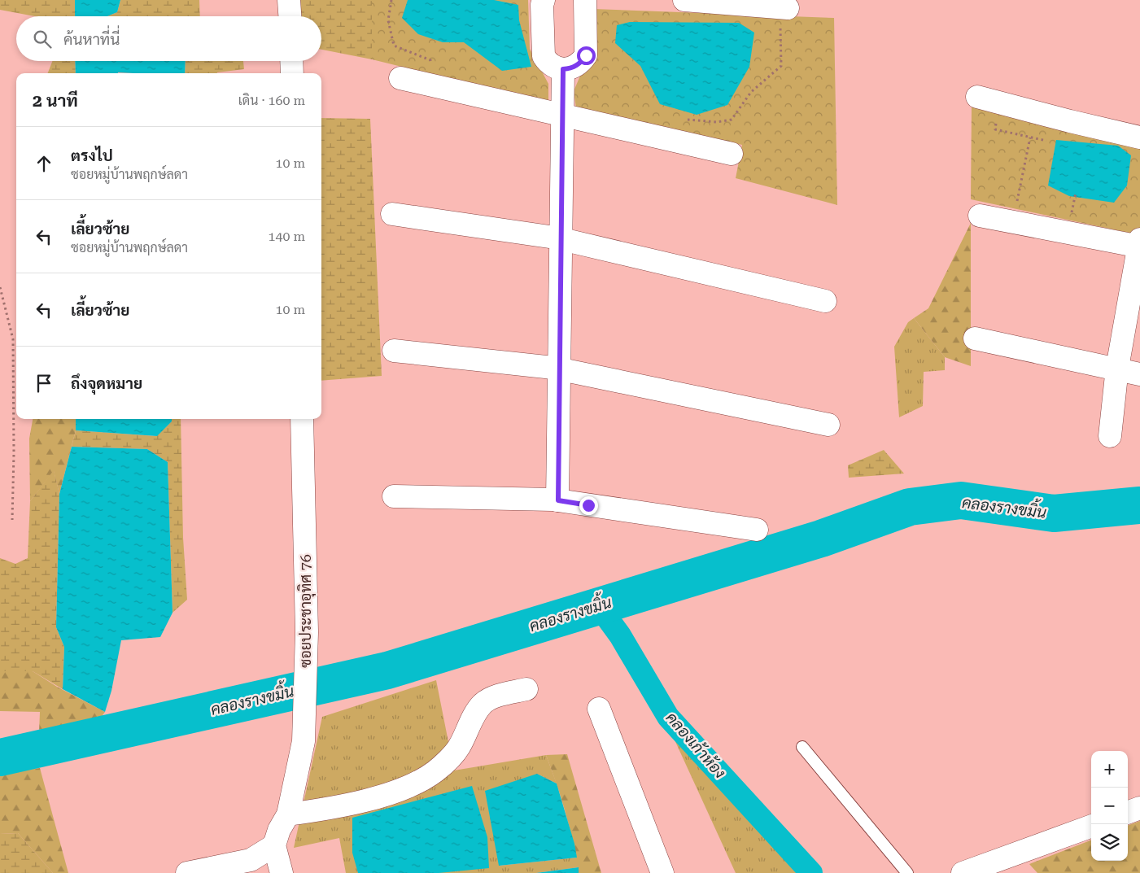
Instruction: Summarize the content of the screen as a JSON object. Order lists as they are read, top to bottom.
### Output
{
  "streets": {
    "street": ["ซอยประชาอุทิศ 76"]
  },
  "water": ["คลองรางขมิ้น", "คลองเก้าห้อง"],
  "page": {
    "search": "ค้นหาที่นี่",
    "heading": ["2 นาที", "เดิน · 160 m"],
    "list": [
      ["ตรงไป", "ซอยหมู่บ้านพฤกษ์ลดา", "10 m"],
      ["เลี้ยวซ้าย", "ซอยหมู่บ้านพฤกษ์ลดา", "140 m"],
      ["เลี้ยวซ้าย", "10 m"],
      "ถึงจุดหมาย"
    ],
    "map_buttons": ["+", "−"]
  }
}
